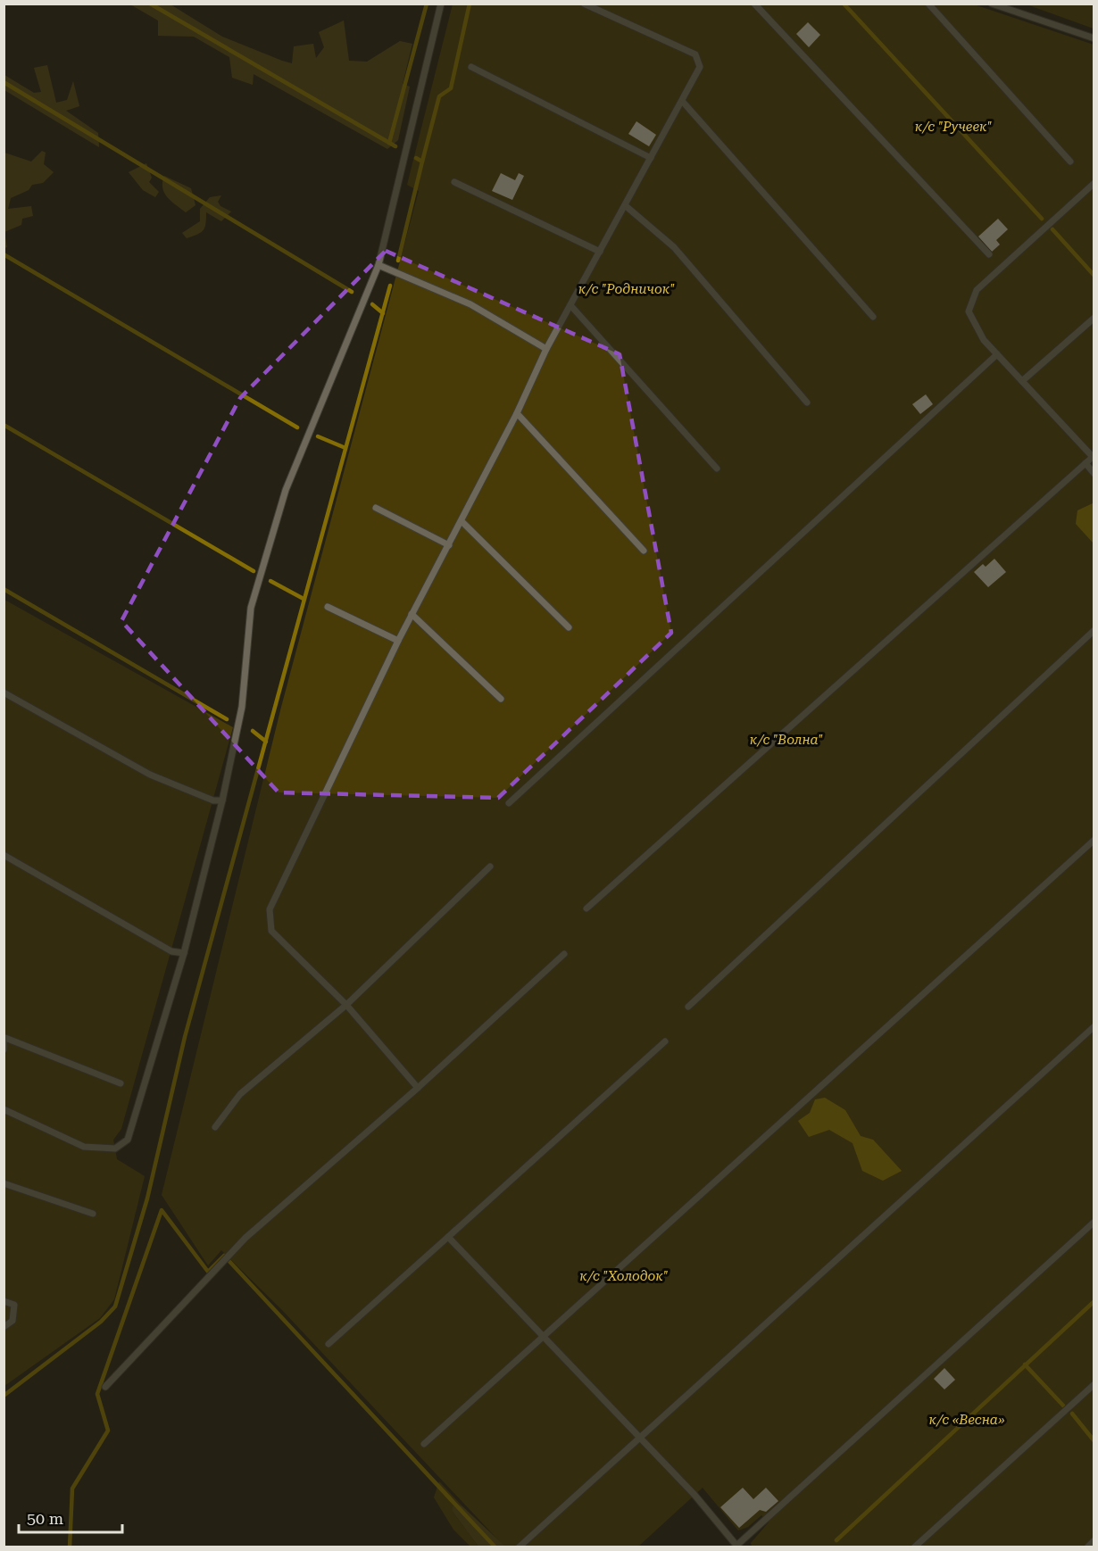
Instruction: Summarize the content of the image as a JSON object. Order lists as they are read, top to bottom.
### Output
{
  "parks": [
    "к/с \"Ручеек\"",
    "к/с \"Родничок\"",
    "к/с \"Волна\"",
    "к/с \"Холодок\"",
    "к/с «Весна»"
  ],
  "scale_bar": "50 m"
}
